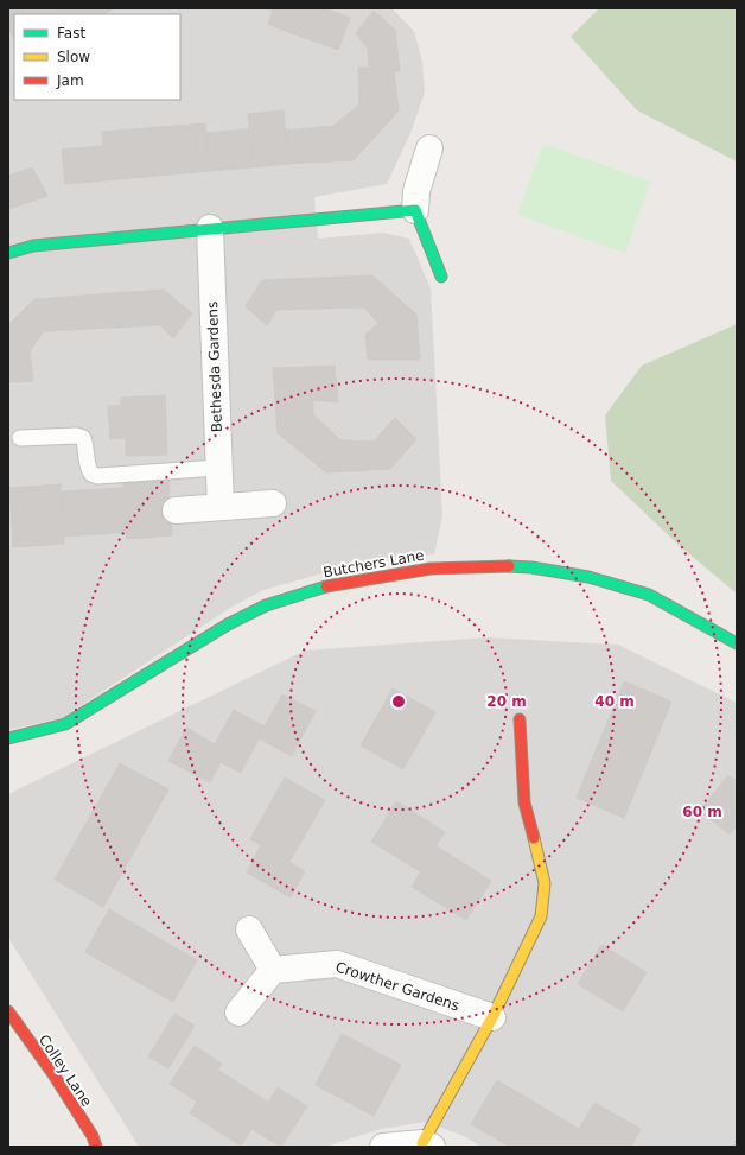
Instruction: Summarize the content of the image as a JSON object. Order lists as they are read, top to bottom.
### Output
{
  "streets": {
    "street": [
      "Bethesda Gardens",
      "Butchers Lane",
      "Crowther Gardens",
      "Colley Lane"
    ]
  },
  "legend": ["Fast", "Slow", "Jam"],
  "rings": ["20 m", "40 m", "60 m"]
}
